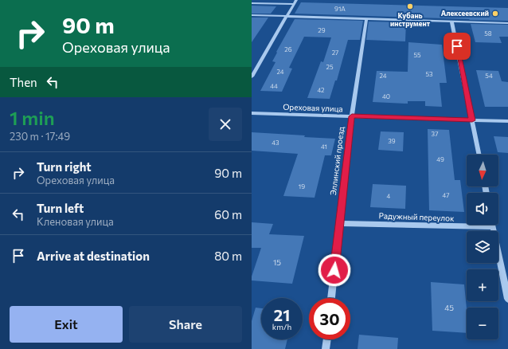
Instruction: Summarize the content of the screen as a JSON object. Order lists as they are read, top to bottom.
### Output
{
  "streets": {
    "street": ["Ореховая улица", "Эллинский проезд", "Радужный переулок"]
  },
  "crossings": [
    ["Ореховая улица", "Эллинский проезд"],
    ["Эллинский проезд", "Радужный переулок"]
  ],
  "places": ["Кубань инструмент", "Алексеевский"],
  "house_numbers": [
    "91А",
    "29",
    "58",
    "26",
    "27",
    "55",
    "25",
    "24",
    "53",
    "24",
    "54",
    "44",
    "42",
    "40",
    "37",
    "39",
    "43",
    "41",
    "49",
    "19",
    "47",
    "4",
    "15",
    "45"
  ],
  "north": "bottom",
  "page": {
    "turn": ["90 m", "Ореховая улица"],
    "then": "Then",
    "heading": ["1 min", "230 m · 17:49"],
    "list": [
      {
        "name": "Turn right",
        "note": "Ореховая улица",
        "value": "90 m"
      },
      {
        "name": "Turn left",
        "note": "Кленовая улица",
        "value": "60 m"
      },
      {
        "name": "Arrive at destination",
        "value": "80 m"
      }
    ],
    "map_buttons": ["+", "−"],
    "speed": "21 km/h",
    "limit": "30",
    "buttons": ["Exit", "Share"]
  }
}
